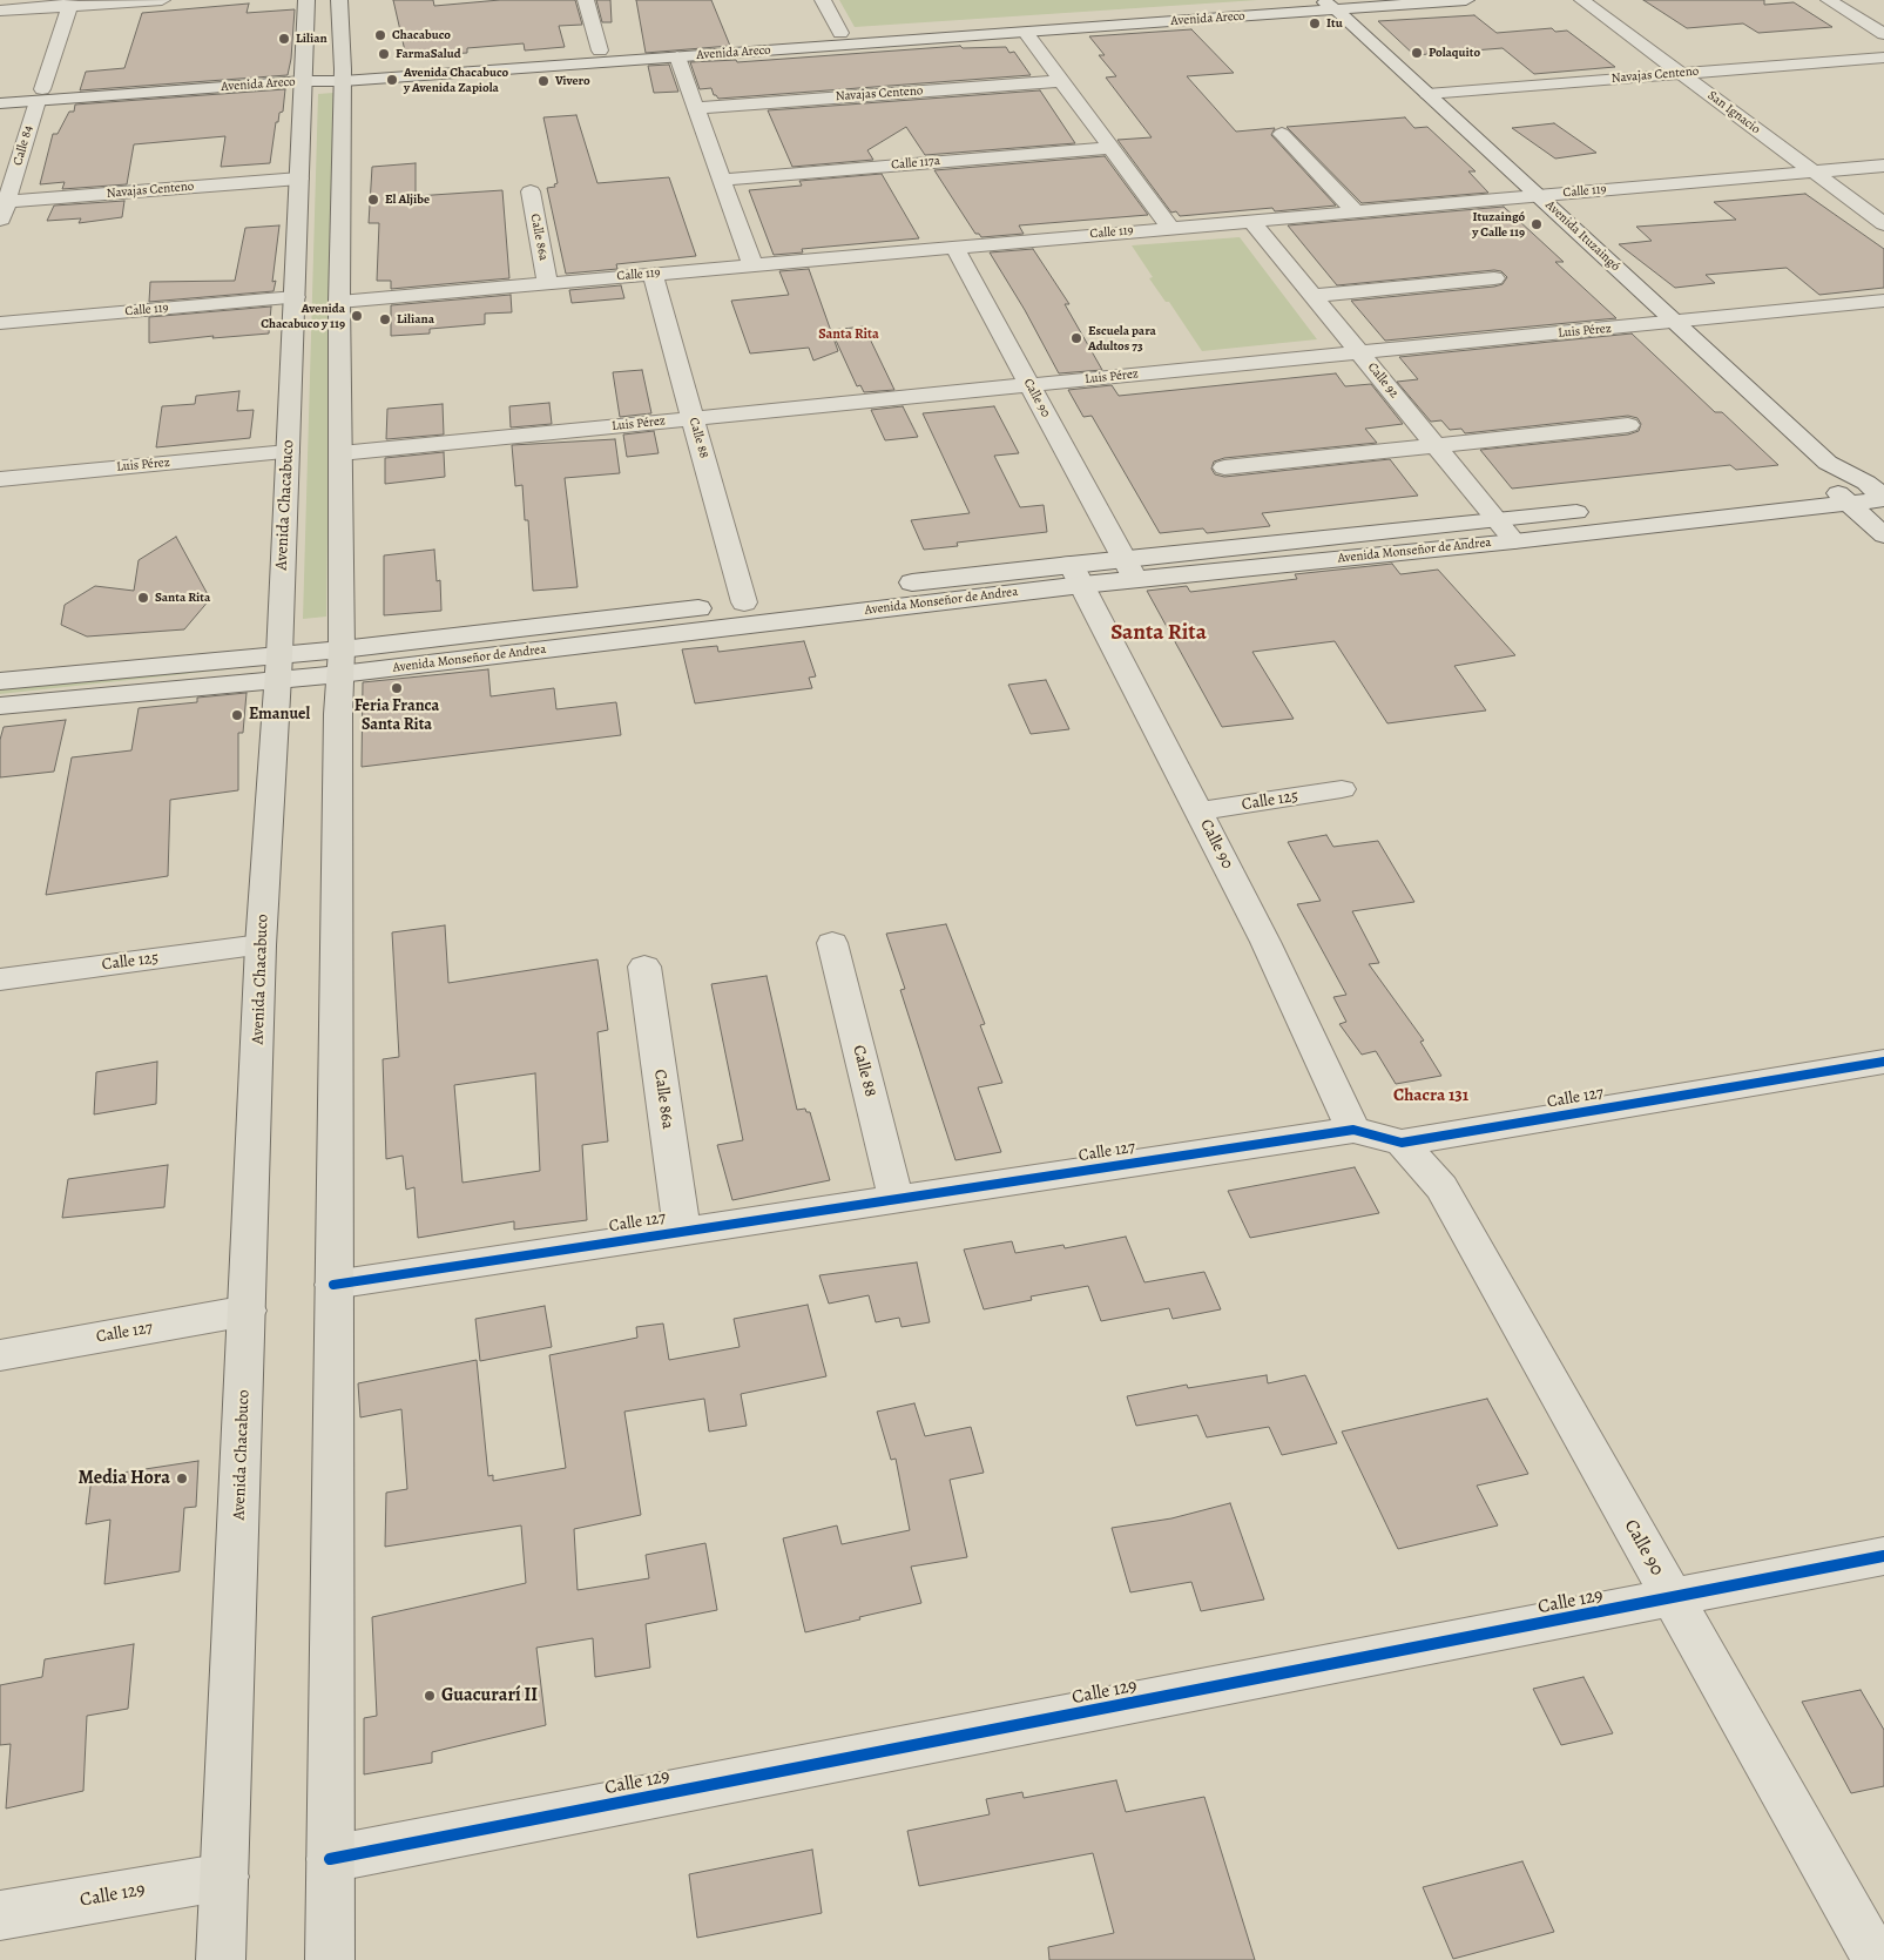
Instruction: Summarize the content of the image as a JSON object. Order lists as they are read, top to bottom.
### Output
{
  "streets": {
    "main road": ["Avenida Chacabuco"],
    "street": [
      "Avenida Areco",
      "Navajas Centeno",
      "San Ignacio",
      "Calle 84",
      "Calle 117a",
      "Calle 119",
      "Avenida Ituzaingó",
      "Calle 86a",
      "Luis Pérez",
      "Calle 92",
      "Calle 90",
      "Calle 88",
      "Avenida Monseñor de Andrea",
      "Calle 125",
      "Calle 127",
      "Calle 129"
    ]
  },
  "crossings": [
    ["Avenida Areco", "Calle 84"],
    ["Avenida Areco", "Avenida Ituzaingó"],
    ["Avenida Areco", "Avenida Chacabuco"],
    ["Navajas Centeno", "San Ignacio"],
    ["Navajas Centeno", "Calle 84"],
    ["Navajas Centeno", "Avenida Ituzaingó"],
    ["Navajas Centeno", "Avenida Chacabuco"],
    ["San Ignacio", "Calle 119"],
    ["Calle 119", "Avenida Ituzaingó"],
    ["Calle 119", "Calle 86a"],
    ["Calle 119", "Calle 92"],
    ["Calle 119", "Calle 90"],
    ["Calle 119", "Calle 88"],
    ["Calle 119", "Avenida Chacabuco"],
    ["Avenida Ituzaingó", "Luis Pérez"],
    ["Avenida Ituzaingó", "Avenida Monseñor de Andrea"],
    ["Calle 86a", "Calle 127"],
    ["Luis Pérez", "Calle 92"],
    ["Luis Pérez", "Calle 90"],
    ["Luis Pérez", "Calle 88"],
    ["Luis Pérez", "Avenida Chacabuco"],
    ["Calle 92", "Avenida Monseñor de Andrea"],
    ["Calle 90", "Avenida Monseñor de Andrea"],
    ["Calle 90", "Calle 125"],
    ["Calle 90", "Calle 127"],
    ["Calle 90", "Calle 129"],
    ["Calle 88", "Avenida Monseñor de Andrea"],
    ["Calle 88", "Calle 127"],
    ["Avenida Chacabuco", "Avenida Monseñor de Andrea"],
    ["Avenida Chacabuco", "Calle 125"],
    ["Avenida Chacabuco", "Calle 127"],
    ["Avenida Chacabuco", "Calle 129"]
  ],
  "districts": ["Santa Rita", "Santa Rita", "Chacra 131"],
  "places": [
    "Itu",
    "Chacabuco",
    "Lilian",
    "Polaquito",
    "FarmaSalud",
    "Avenida Chacabuco y Avenida Zapiola",
    "Vivero",
    "El Aljibe",
    "Ituzaingó y Calle 119",
    "Avenida Chacabuco y 119",
    "Liliana",
    "Escuela para Adultos 73",
    "Santa Rita",
    "Feria Franca Santa Rita",
    "Emanuel",
    "Media Hora",
    "Guacurarí II"
  ]
}
